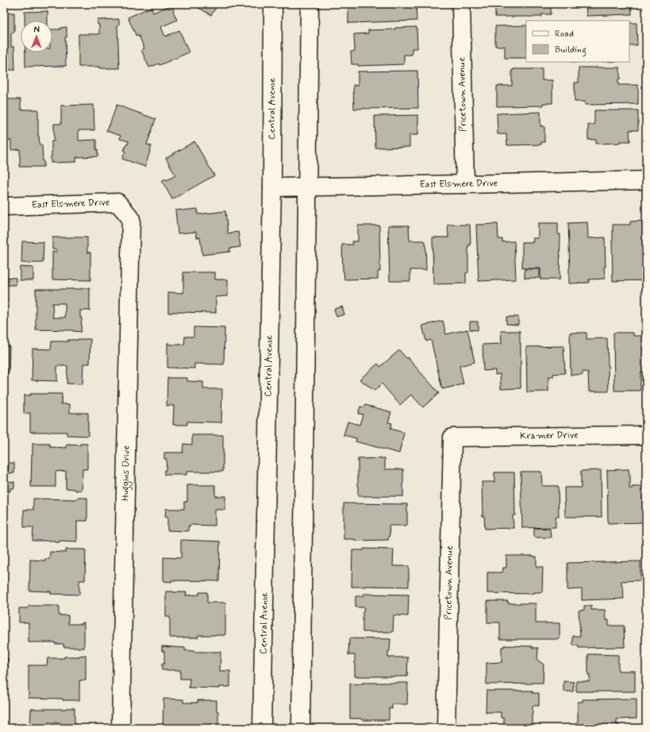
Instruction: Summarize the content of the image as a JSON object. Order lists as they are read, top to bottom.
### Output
{
  "streets": {
    "street": [
      "Pricetown Avenue",
      "Central Avenue",
      "East Elsmere Drive",
      "Kramer Drive",
      "Huggins Drive"
    ]
  },
  "crossings": [
    ["Pricetown Avenue", "East Elsmere Drive"],
    ["Pricetown Avenue", "Kramer Drive"],
    ["Central Avenue", "East Elsmere Drive"],
    ["East Elsmere Drive", "Huggins Drive"]
  ],
  "legend": ["Road", "Building"],
  "north": "top"
}
